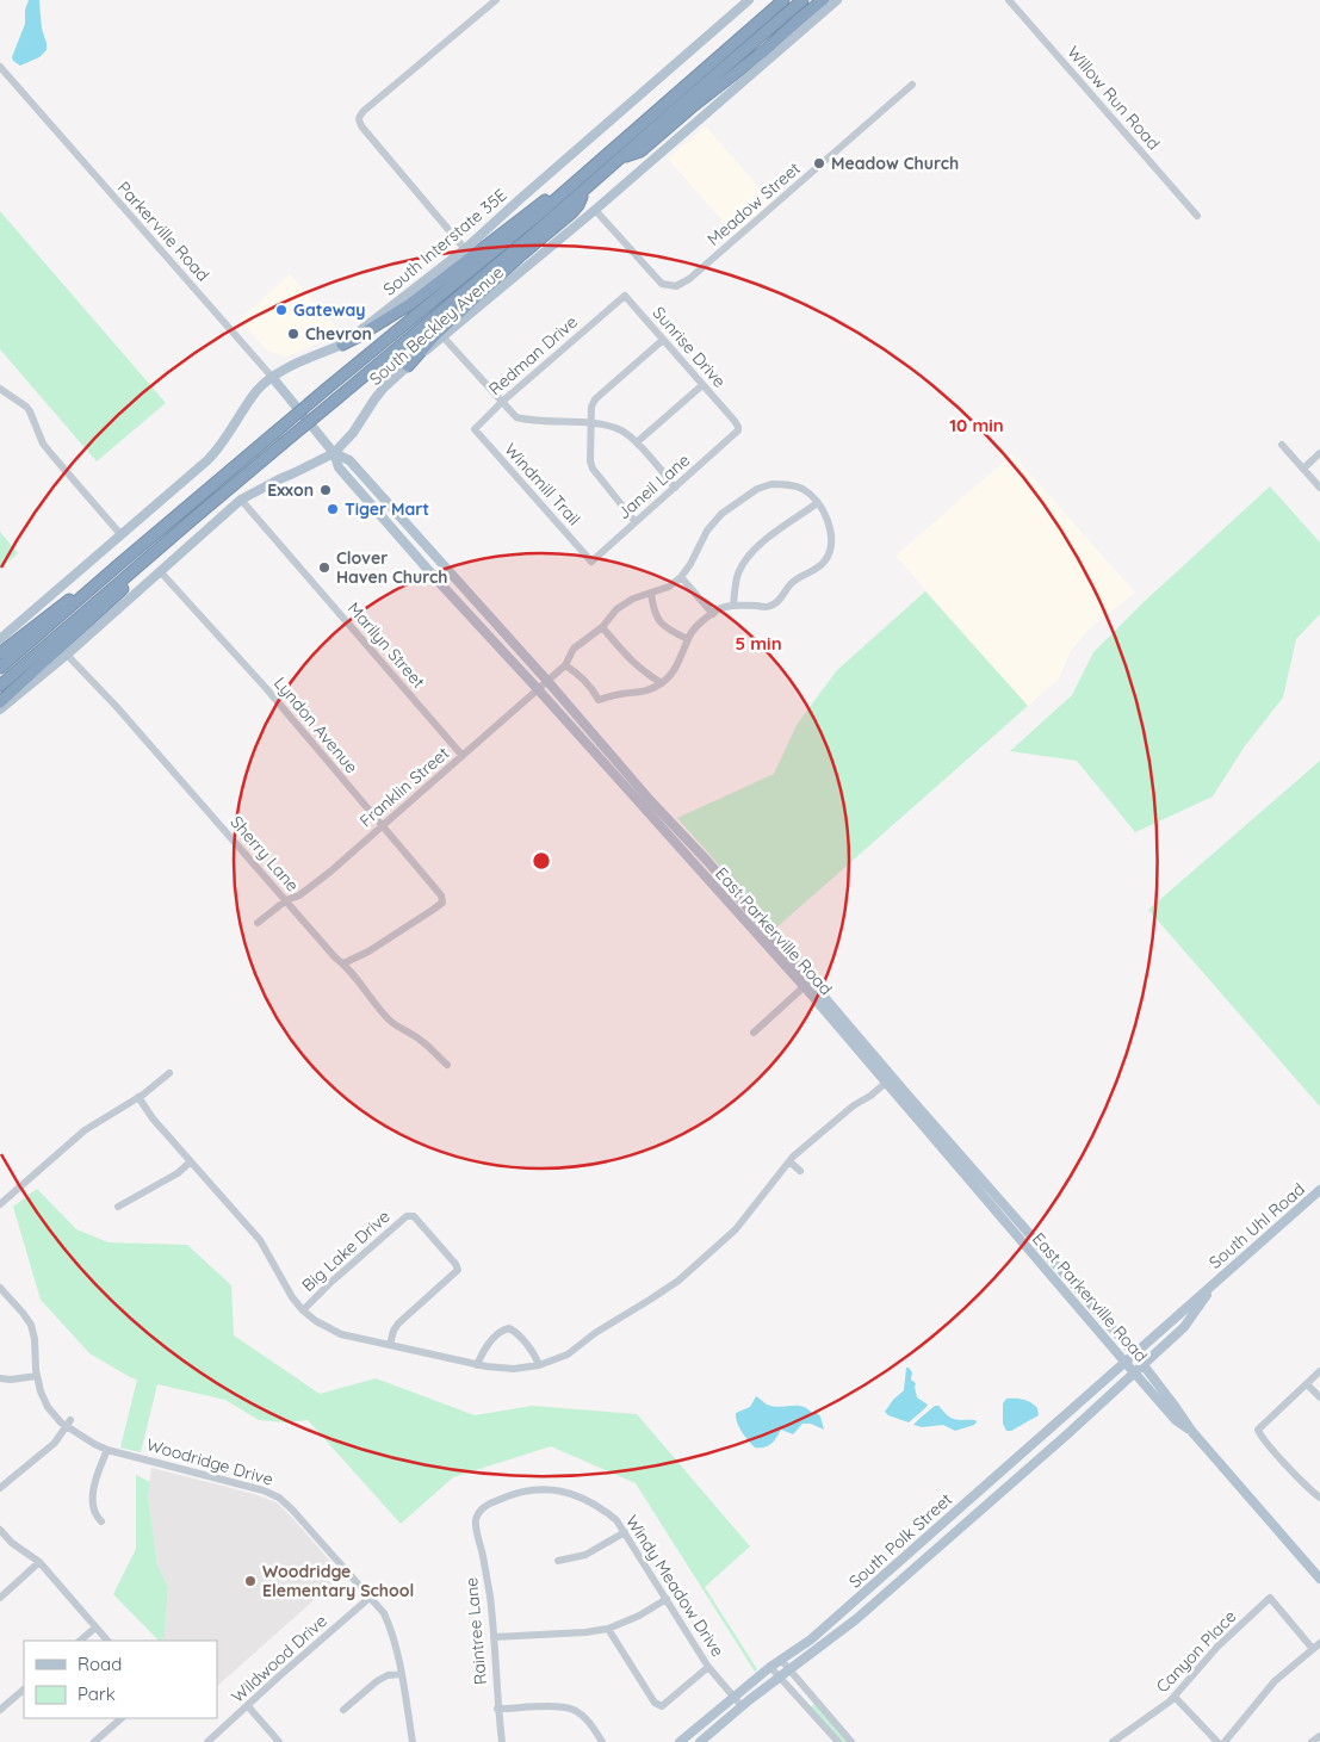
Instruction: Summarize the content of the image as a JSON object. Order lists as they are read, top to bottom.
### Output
{
  "streets": {
    "main road": [
      "Parkerville Road",
      "South Interstate 35E",
      "South Beckley Avenue",
      "East Parkerville Road",
      "South Uhl Road",
      "South Polk Street"
    ],
    "street": [
      "Willow Run Road",
      "Meadow Street",
      "Sunrise Drive",
      "Redman Drive",
      "Windmill Trail",
      "Janeil Lane",
      "Marilyn Street",
      "Lyndon Avenue",
      "Franklin Street",
      "Sherry Lane",
      "Big Lake Drive",
      "Woodridge Drive",
      "Windy Meadow Drive",
      "Raintree Lane",
      "Canyon Place",
      "Wildwood Drive"
    ]
  },
  "crossings": [
    ["Meadow Street", "South Beckley Avenue"],
    ["Parkerville Road", "South Interstate 35E"],
    ["Parkerville Road", "East Parkerville Road"],
    ["South Beckley Avenue", "Marilyn Street"],
    ["South Beckley Avenue", "Lyndon Avenue"],
    ["South Beckley Avenue", "Sherry Lane"],
    ["South Beckley Avenue", "East Parkerville Road"],
    ["Sunrise Drive", "Redman Drive"],
    ["Sunrise Drive", "Janeil Lane"],
    ["Redman Drive", "Windmill Trail"],
    ["Windmill Trail", "Janeil Lane"],
    ["Marilyn Street", "Franklin Street"],
    ["Lyndon Avenue", "Franklin Street"],
    ["Lyndon Avenue", "Sherry Lane"],
    ["Franklin Street", "Sherry Lane"],
    ["Franklin Street", "East Parkerville Road"],
    ["East Parkerville Road", "South Uhl Road"],
    ["East Parkerville Road", "South Polk Street"],
    ["South Uhl Road", "South Polk Street"],
    ["Woodridge Drive", "Wildwood Drive"],
    ["South Polk Street", "Windy Meadow Drive"],
    ["Windy Meadow Drive", "Raintree Lane"]
  ],
  "places": [
    "Meadow Church",
    "Gateway",
    "Chevron",
    "Exxon",
    "Tiger Mart",
    "Clover Haven Church",
    "Woodridge Elementary School"
  ],
  "legend": ["Road", "Park"],
  "rings": ["10 min", "5 min"]
}
